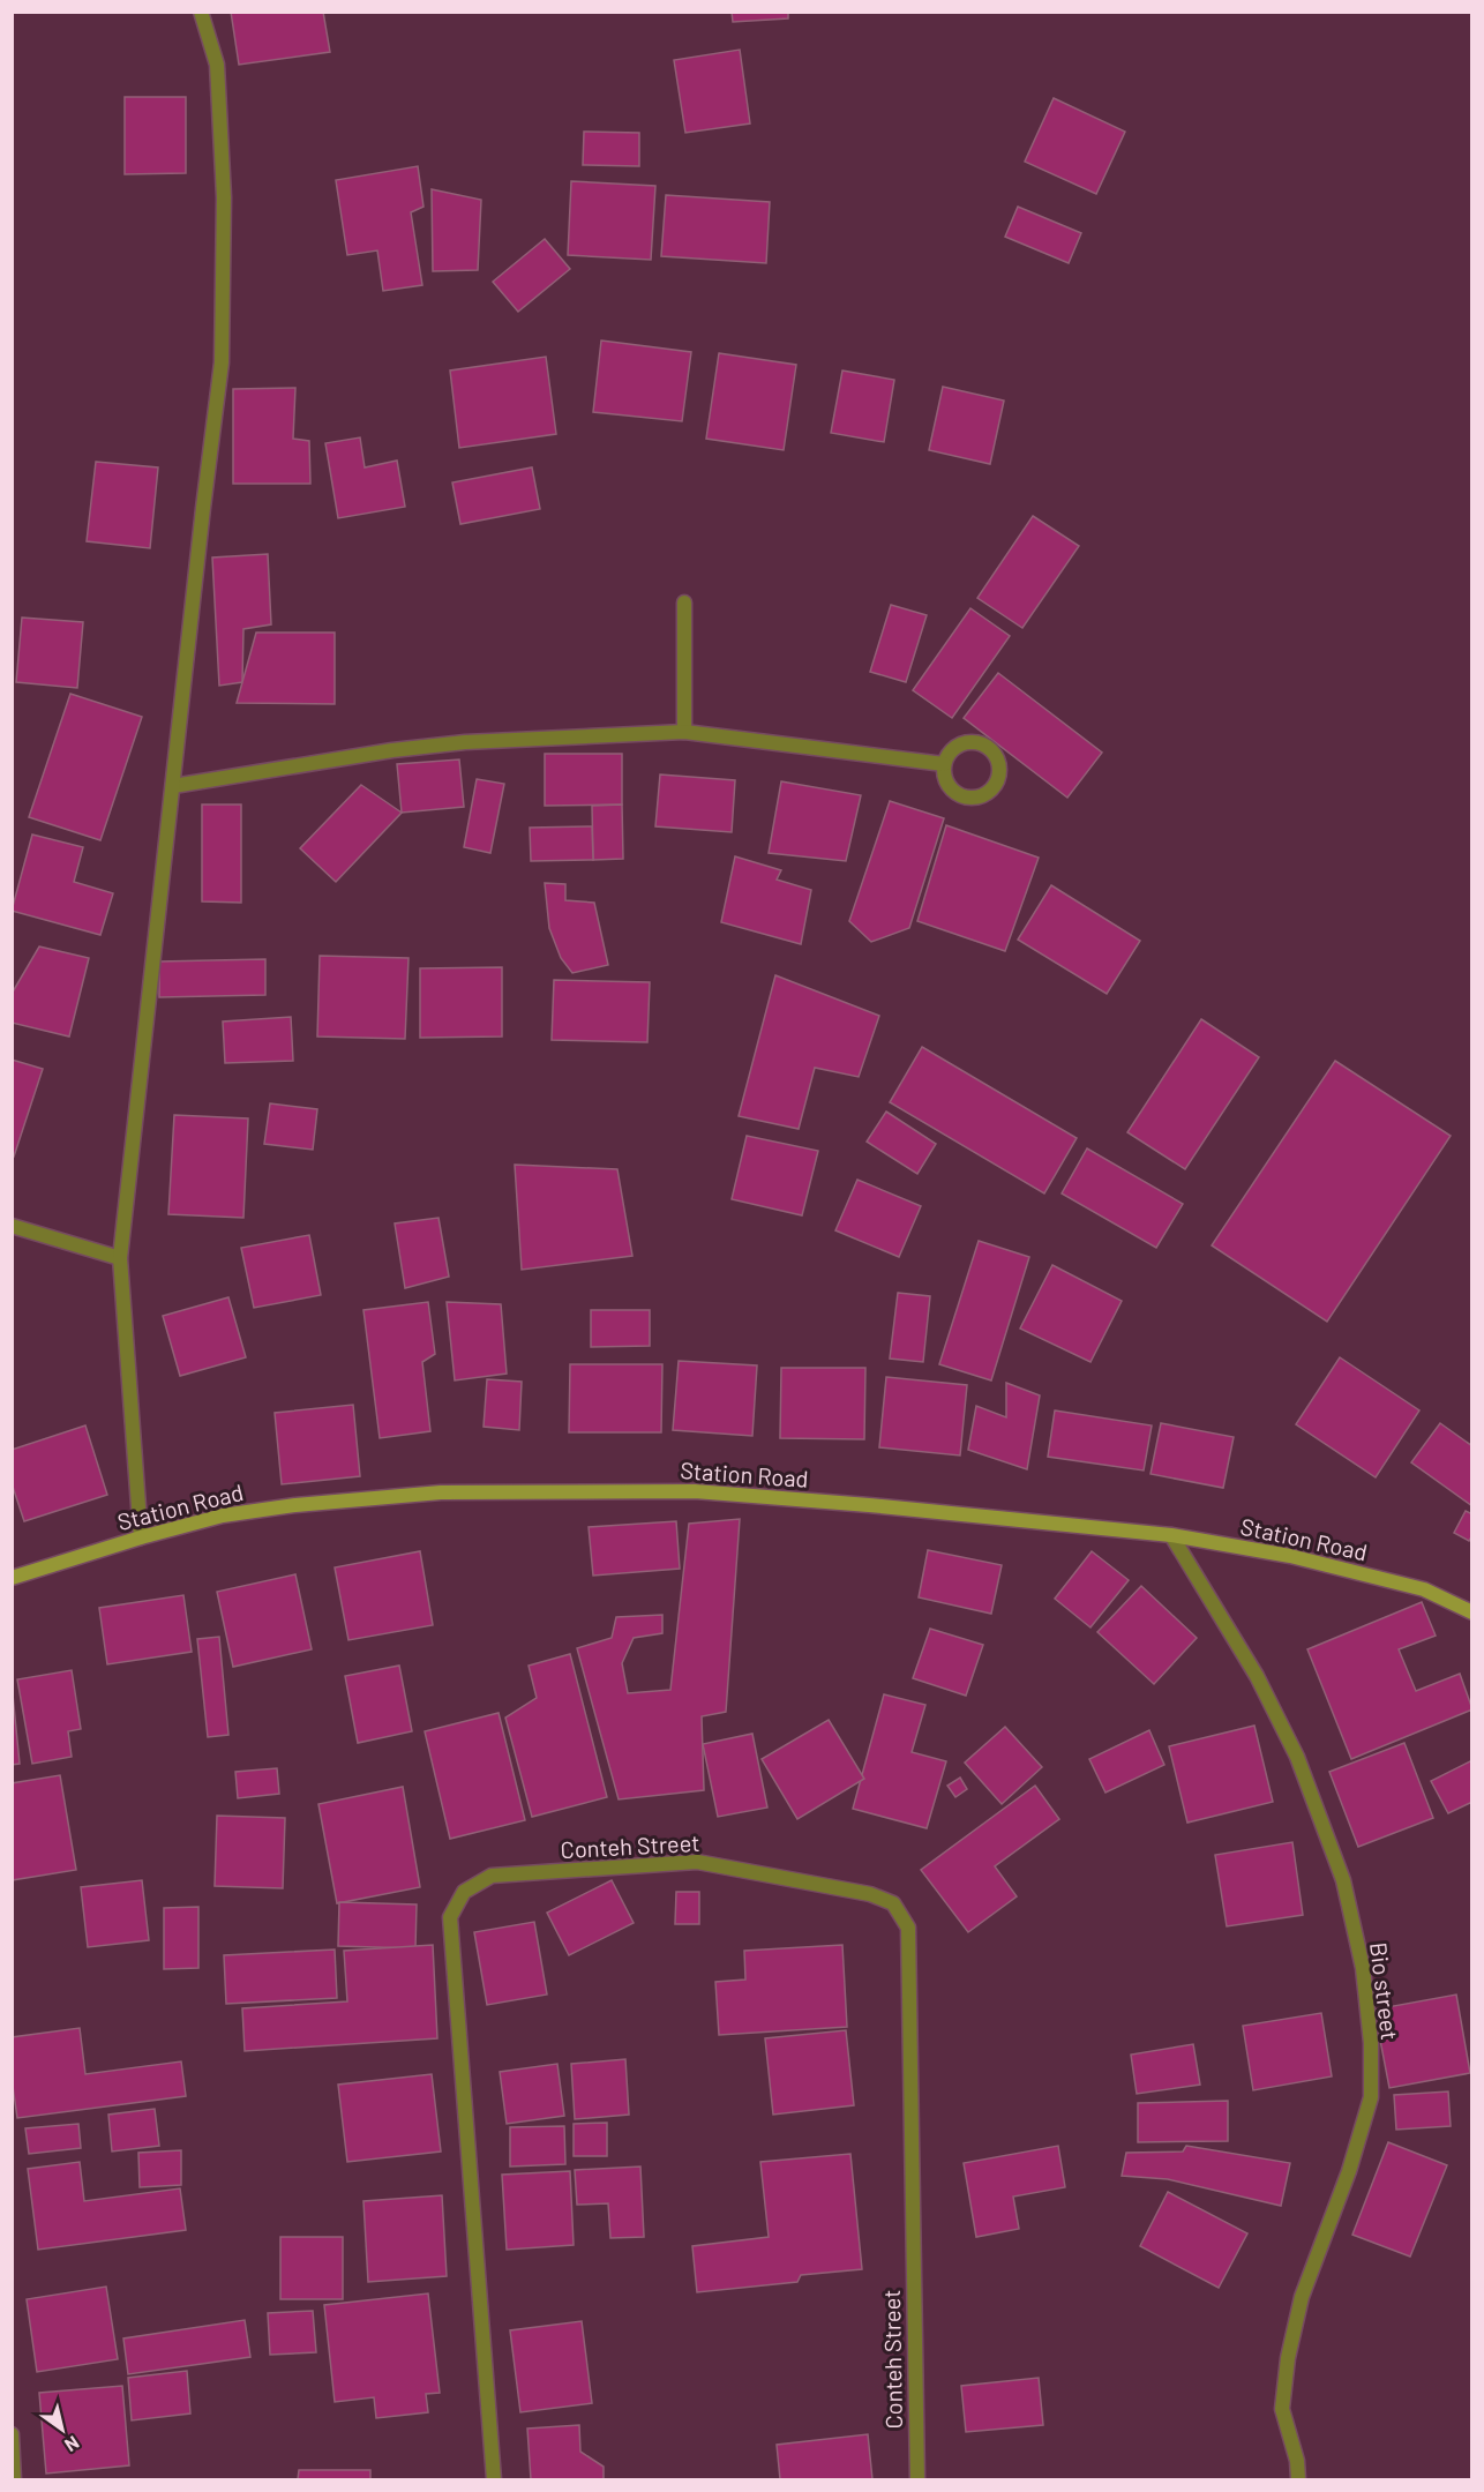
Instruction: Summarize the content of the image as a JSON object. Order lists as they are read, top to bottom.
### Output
{
  "streets": {
    "main road": ["Station Road"],
    "street": ["Conteh Street", "Bio street"]
  },
  "crossings": [
    ["Station Road", "Bio street"]
  ],
  "north": "bottom right"
}
